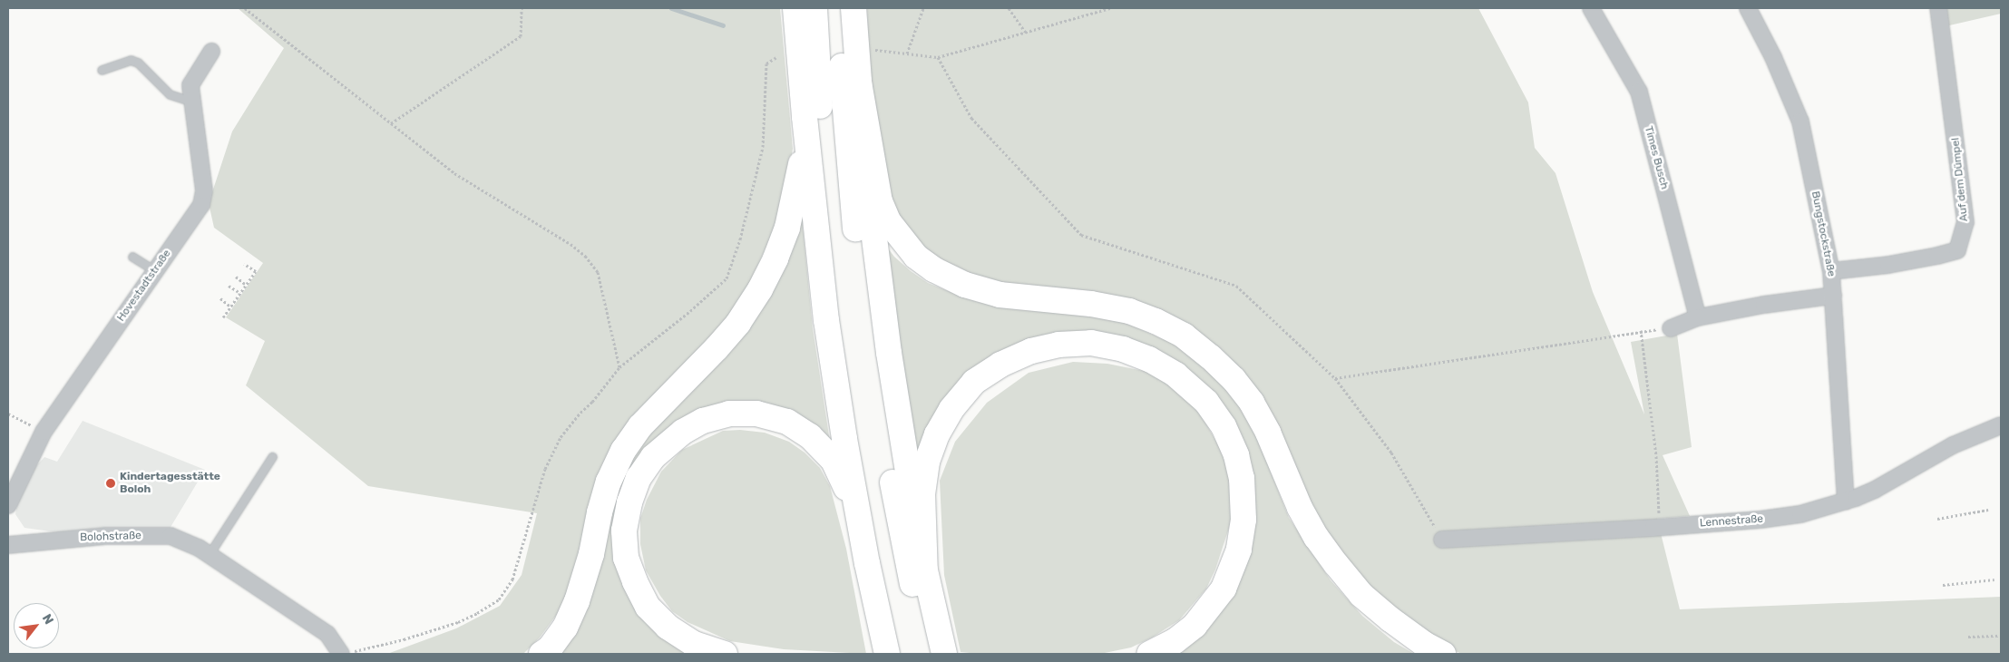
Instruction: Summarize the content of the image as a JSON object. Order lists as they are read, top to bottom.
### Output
{
  "streets": {
    "street": [
      "Times Busch",
      "Auf dem Dümpel",
      "Bungstockstraße",
      "Hovestadtstraße",
      "Lennestraße",
      "Bolohstraße"
    ]
  },
  "crossings": [
    ["Auf dem Dümpel", "Bungstockstraße"],
    ["Bungstockstraße", "Lennestraße"]
  ],
  "places": ["Kindertagesstätte Boloh"],
  "north": "top right"
}
